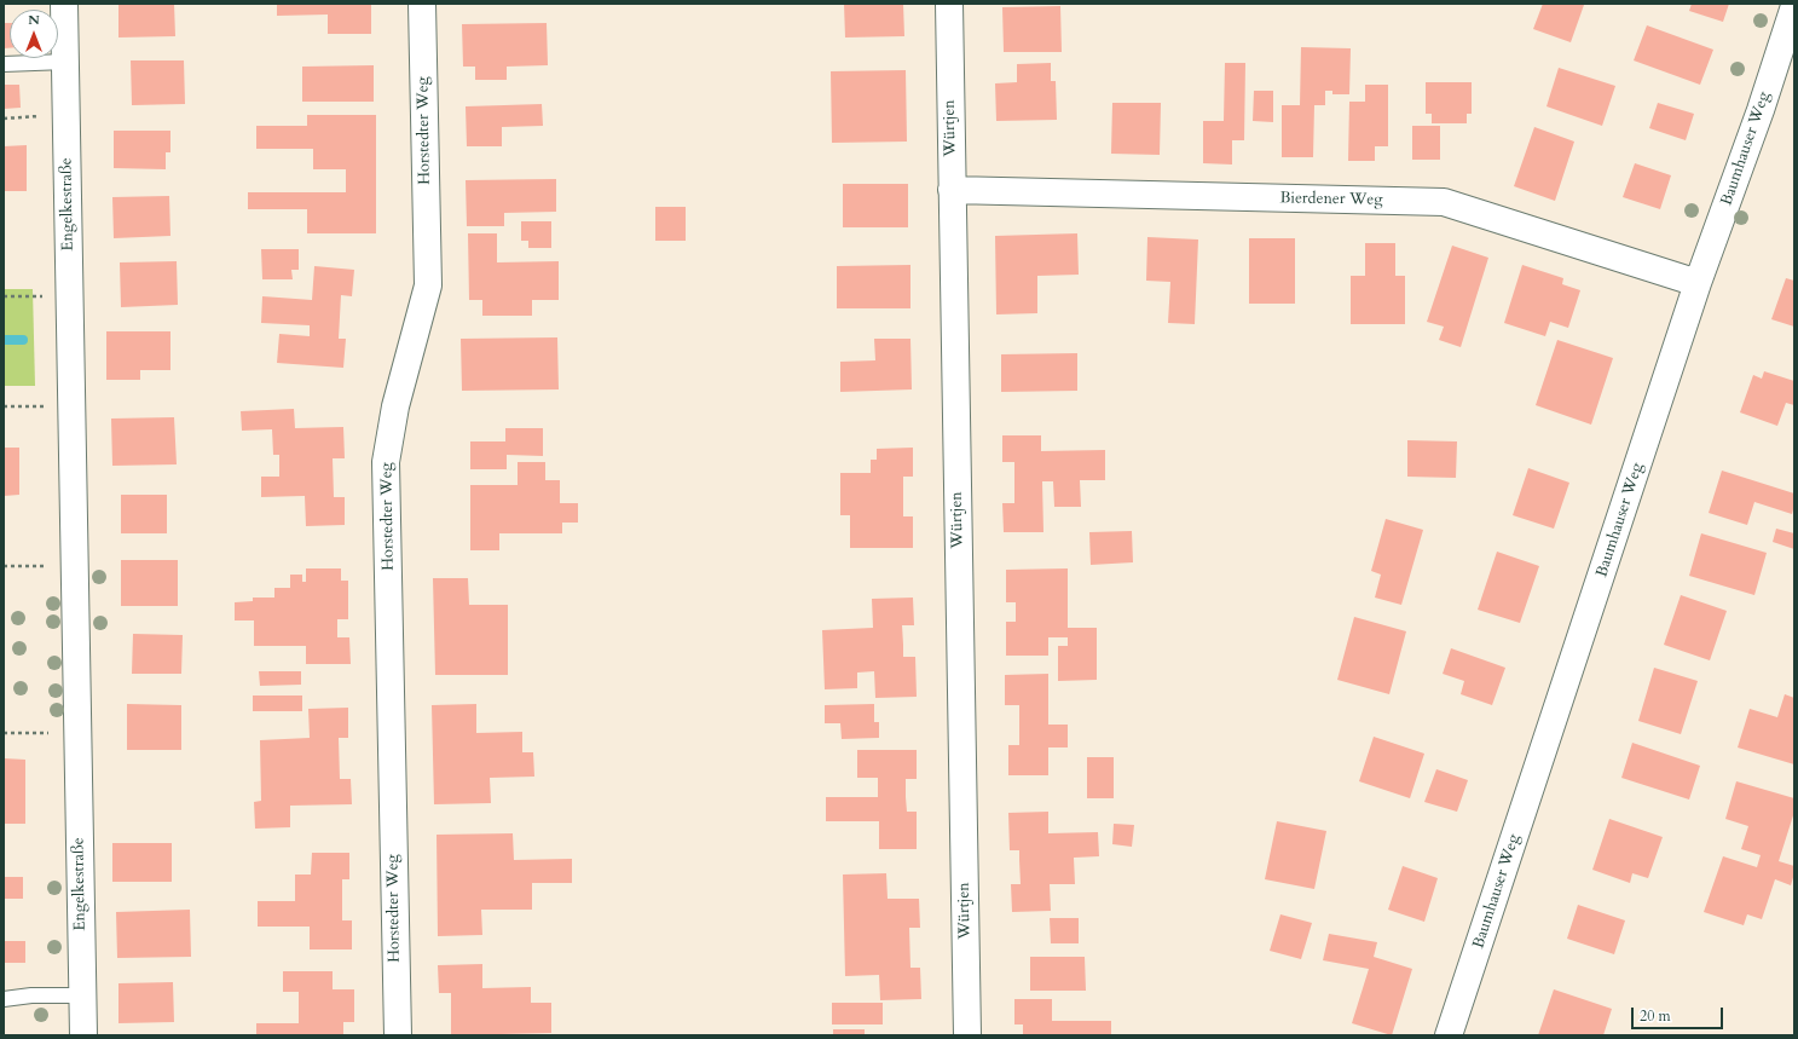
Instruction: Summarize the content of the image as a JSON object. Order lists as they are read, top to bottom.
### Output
{
  "streets": {
    "street": [
      "Würtjen",
      "Horstedter Weg",
      "Baumhauser Weg",
      "Bierdener Weg",
      "Engelkestraße"
    ]
  },
  "crossings": [
    ["Würtjen", "Bierdener Weg"],
    ["Baumhauser Weg", "Bierdener Weg"]
  ],
  "scale_bar": "20 m",
  "north": "top"
}
